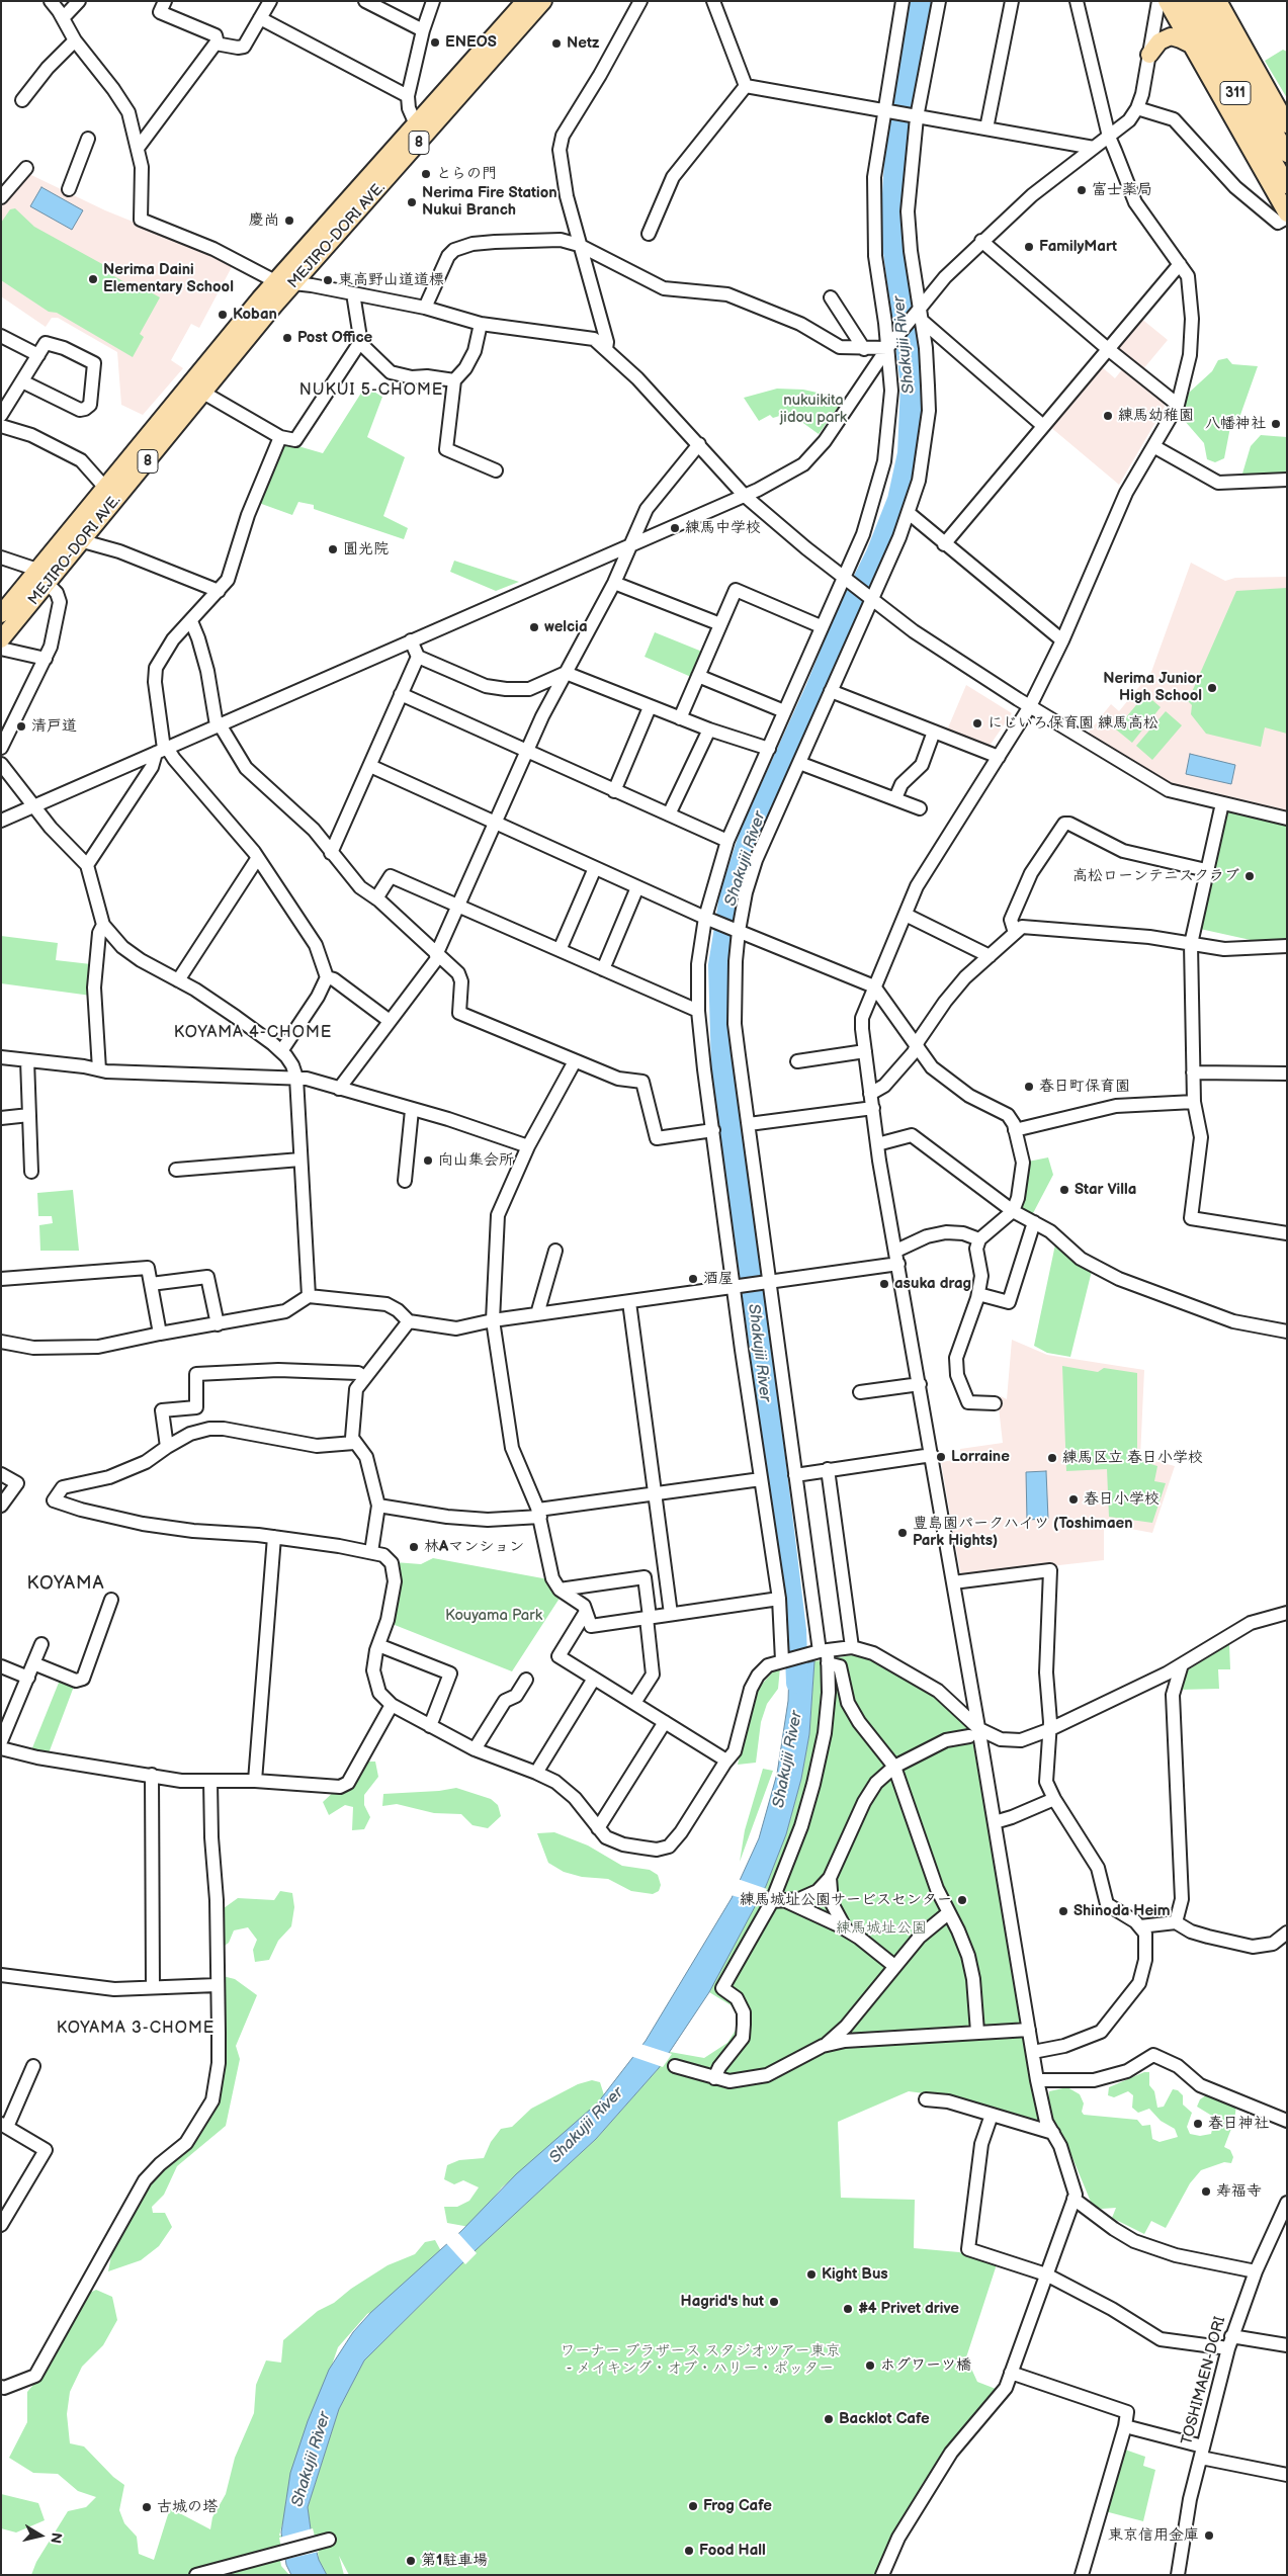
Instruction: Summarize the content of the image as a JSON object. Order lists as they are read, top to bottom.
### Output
{
  "streets": {
    "main road": ["311", "8", "MEJIRO-DORI AVE."],
    "street": ["TOSHIMAEN-DORI"]
  },
  "districts": [
    "NUKUI 5-CHOME",
    "KOYAMA 4-CHOME",
    "KOYAMA",
    "KOYAMA 3-CHOME"
  ],
  "water": ["Shakujii River"],
  "parks": [
    "nukuikita jidou park",
    "Kouyama Park",
    "練馬城址公園",
    "ワーナー ブラザース スタジオツアー東京 - メイキング・オブ・ハリー・ポッター"
  ],
  "places": [
    "ENEOS",
    "Netz",
    "とらの門",
    "富士薬局",
    "Nerima Fire Station Nukui Branch",
    "慶尚",
    "FamilyMart",
    "Nerima Daini Elementary School",
    "東高野山道道標",
    "Koban",
    "Post Office",
    "練馬幼稚園",
    "八幡神社",
    "練馬中学校",
    "圓光院",
    "welcia",
    "Nerima Junior High School",
    "にじいろ保育園 練馬高松",
    "清戸道",
    "高松ローンテニスクラブ",
    "春日町保育園",
    "向山集会所",
    "Star Villa",
    "酒屋",
    "asuka drag",
    "Lorraine",
    "練馬区立 春日小学校",
    "春日小学校",
    "豊島園パークハイツ (Toshimaen Park Hights)",
    "林Aマンション",
    "練馬城址公園サービスセンター",
    "Shinoda Heim",
    "春日神社",
    "寿福寺",
    "Kight Bus",
    "Hagrid's hut",
    "#4 Privet drive",
    "ホグワーツ橋",
    "Backlot Cafe",
    "Frog Cafe",
    "古城の塔",
    "東京信用金庫",
    "Food Hall",
    "第1駐車場"
  ],
  "north": "right"
}
